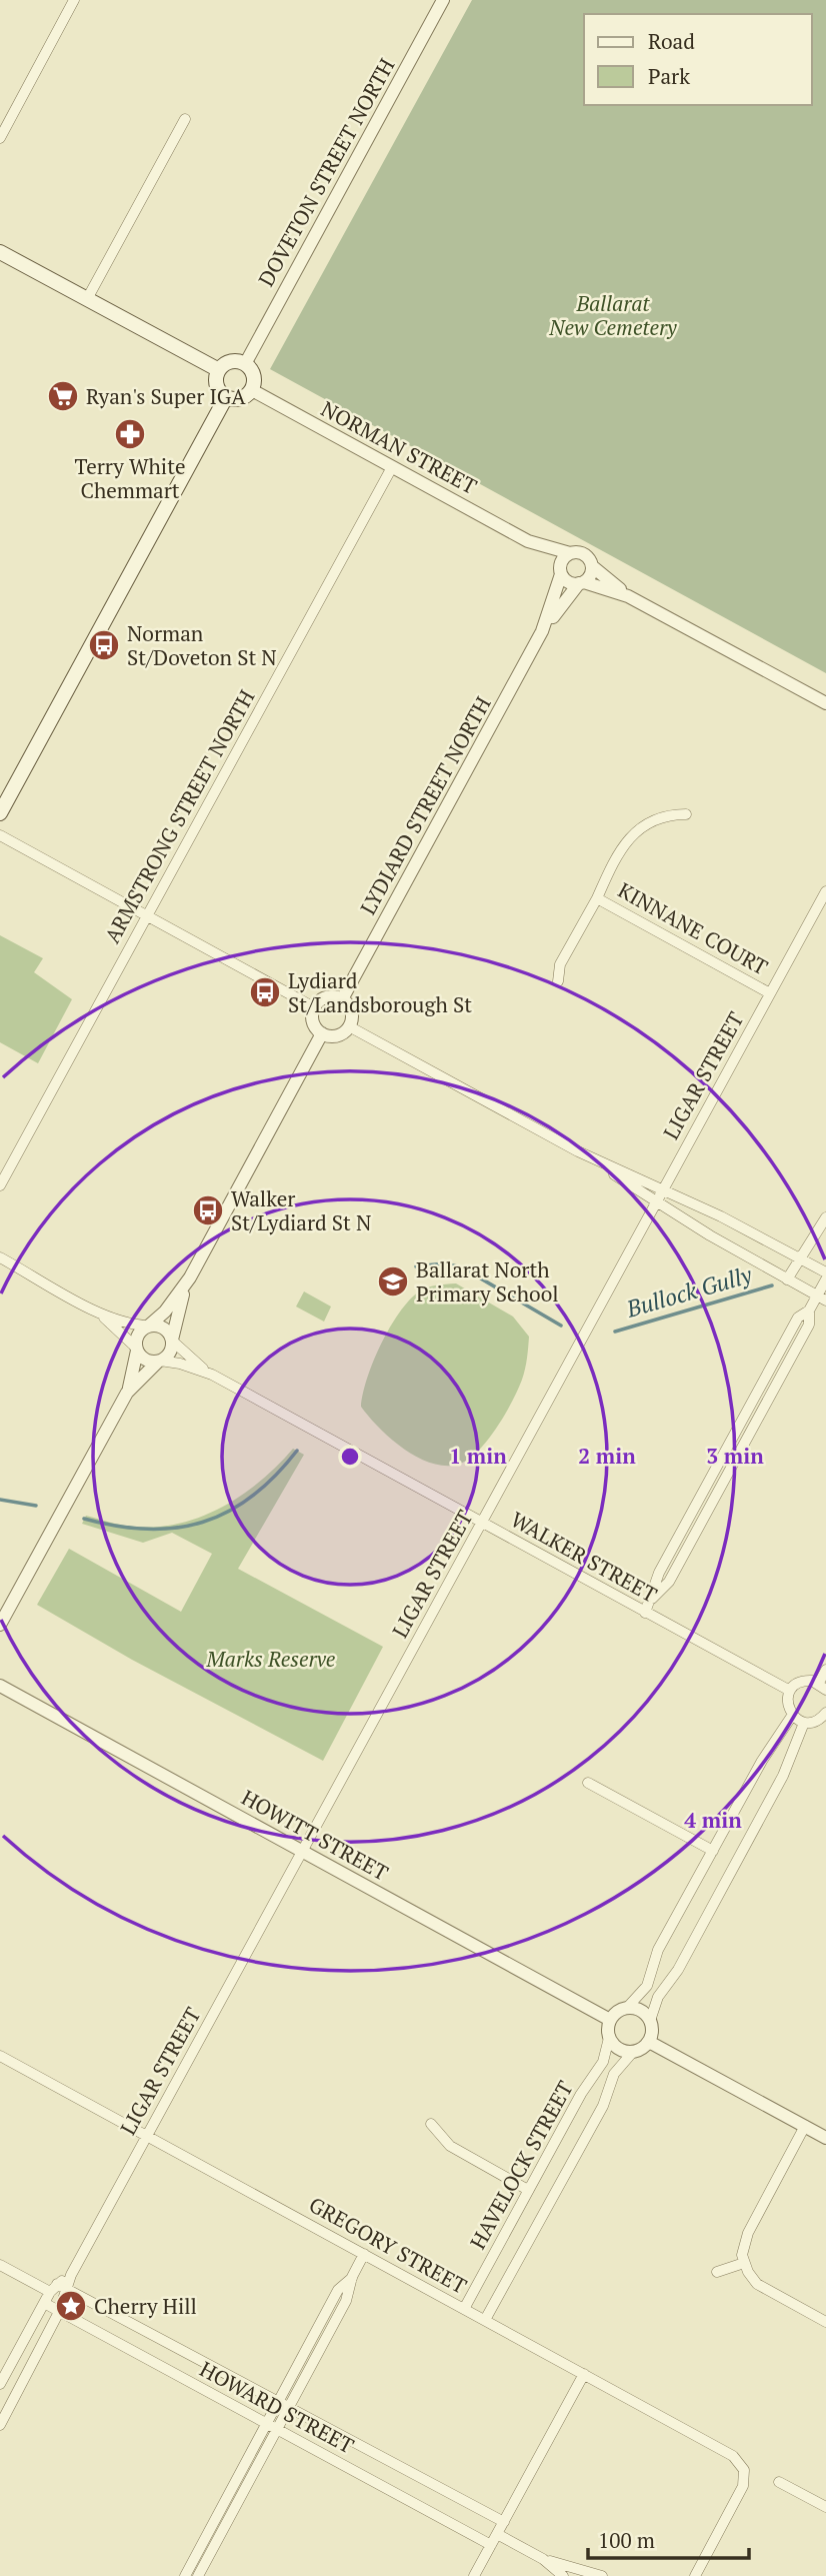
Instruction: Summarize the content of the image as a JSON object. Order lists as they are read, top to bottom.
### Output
{
  "streets": {
    "street": [
      "DOVETON STREET NORTH",
      "NORMAN STREET",
      "LYDIARD STREET NORTH",
      "ARMSTRONG STREET NORTH",
      "KINNANE COURT",
      "LIGAR STREET",
      "WALKER STREET",
      "HOWITT STREET",
      "HAVELOCK STREET",
      "GREGORY STREET",
      "HOWARD STREET"
    ]
  },
  "crossings": [
    ["DOVETON STREET NORTH", "NORMAN STREET"],
    ["NORMAN STREET", "LYDIARD STREET NORTH"],
    ["NORMAN STREET", "ARMSTRONG STREET NORTH"],
    ["KINNANE COURT", "LIGAR STREET"],
    ["LIGAR STREET", "WALKER STREET"],
    ["LIGAR STREET", "HOWITT STREET"],
    ["LIGAR STREET", "GREGORY STREET"],
    ["LIGAR STREET", "HOWARD STREET"],
    ["HOWITT STREET", "HAVELOCK STREET"],
    ["HAVELOCK STREET", "GREGORY STREET"]
  ],
  "water": ["Bullock Gully"],
  "parks": ["Ballarat New Cemetery", "Marks Reserve"],
  "places": {
    "supermarket": ["Ryan's Super IGA"],
    "pharmacy": ["Terry White Chemmart"],
    "bus stop": ["Norman St/Doveton St N", "Lydiard St/Landsborough St", "Walker St/Lydiard St N"],
    "school or university": ["Ballarat North Primary School"],
    "place": ["Cherry Hill"]
  },
  "legend": ["Road", "Park"],
  "scale_bar": "100 m",
  "rings": [
    "1 min",
    "2 min",
    "3 min",
    "4 min"
  ]
}
